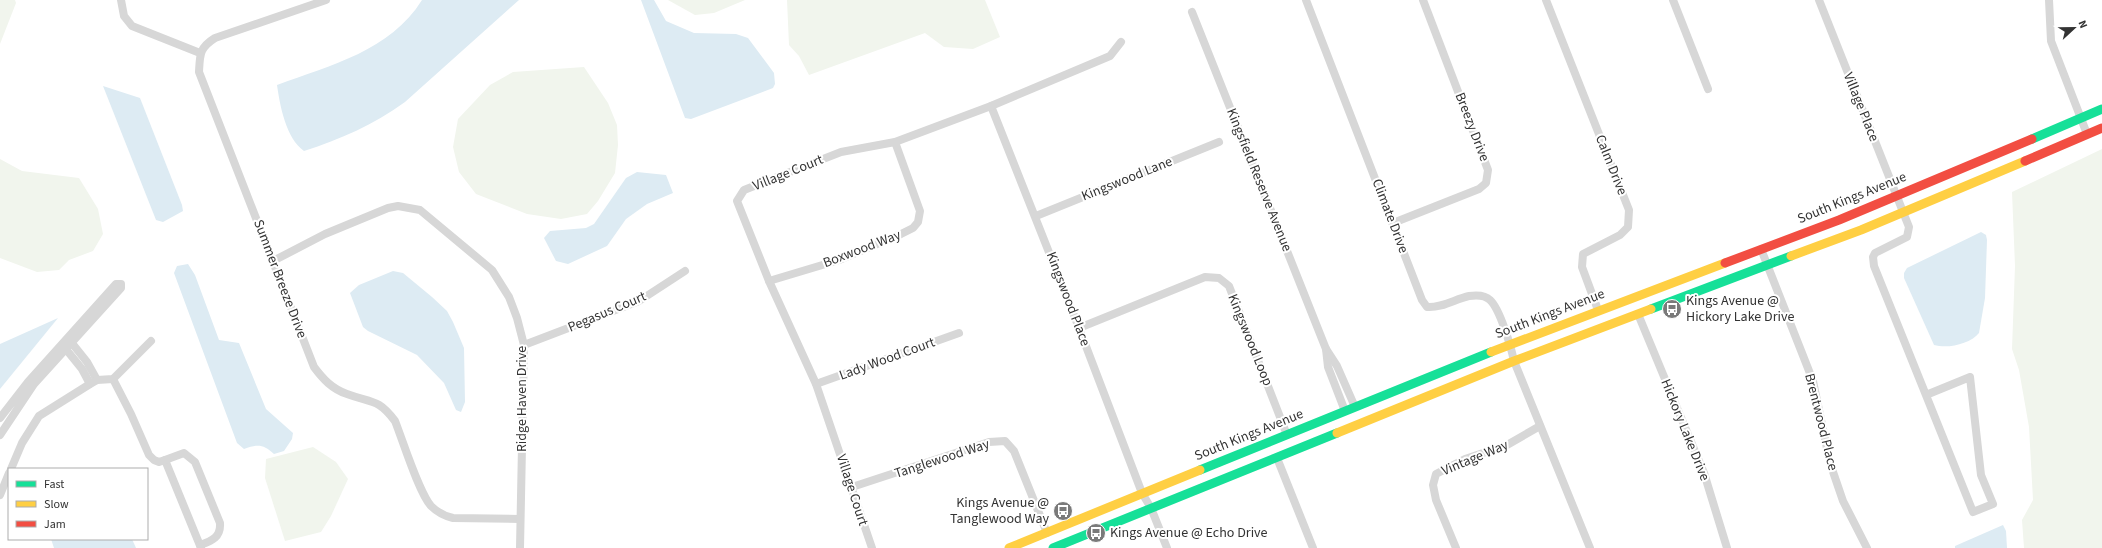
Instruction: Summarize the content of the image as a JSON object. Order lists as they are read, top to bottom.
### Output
{
  "streets": {
    "main road": ["South Kings Avenue"],
    "street": [
      "Village Place",
      "Breezy Drive",
      "Calm Drive",
      "Village Court",
      "Kingswood Lane",
      "Kingsfield Reserve Avenue",
      "Climate Drive",
      "Boxwood Way",
      "Summer Breeze Drive",
      "Kingswood Place",
      "Pegasus Court",
      "Kingswood Loop",
      "Lady Wood Court",
      "Ridge Haven Drive",
      "Brentwood Place",
      "Hickory Lake Drive",
      "Vintage Way",
      "Tanglewood Way"
    ]
  },
  "crossings": [
    ["Village Place", "South Kings Avenue"],
    ["Breezy Drive", "Climate Drive"],
    ["Calm Drive", "South Kings Avenue"],
    ["Village Court", "Boxwood Way"],
    ["Village Court", "Kingswood Place"],
    ["Village Court", "Lady Wood Court"],
    ["Village Court", "Tanglewood Way"],
    ["Kingswood Lane", "Kingswood Place"],
    ["Kingsfield Reserve Avenue", "South Kings Avenue"],
    ["South Kings Avenue", "Climate Drive"],
    ["South Kings Avenue", "Kingswood Place"],
    ["South Kings Avenue", "Kingswood Loop"],
    ["South Kings Avenue", "Brentwood Place"],
    ["South Kings Avenue", "Tanglewood Way"],
    ["Summer Breeze Drive", "Ridge Haven Drive"],
    ["Kingswood Place", "Kingswood Loop"],
    ["Pegasus Court", "Ridge Haven Drive"]
  ],
  "places": {
    "bus stop": ["Kings Avenue @ Hickory Lake Drive", "Kings Avenue @ Tanglewood Way", "Kings Avenue @ Echo Drive"]
  },
  "legend": ["Fast", "Slow", "Jam"],
  "north": "right"
}
